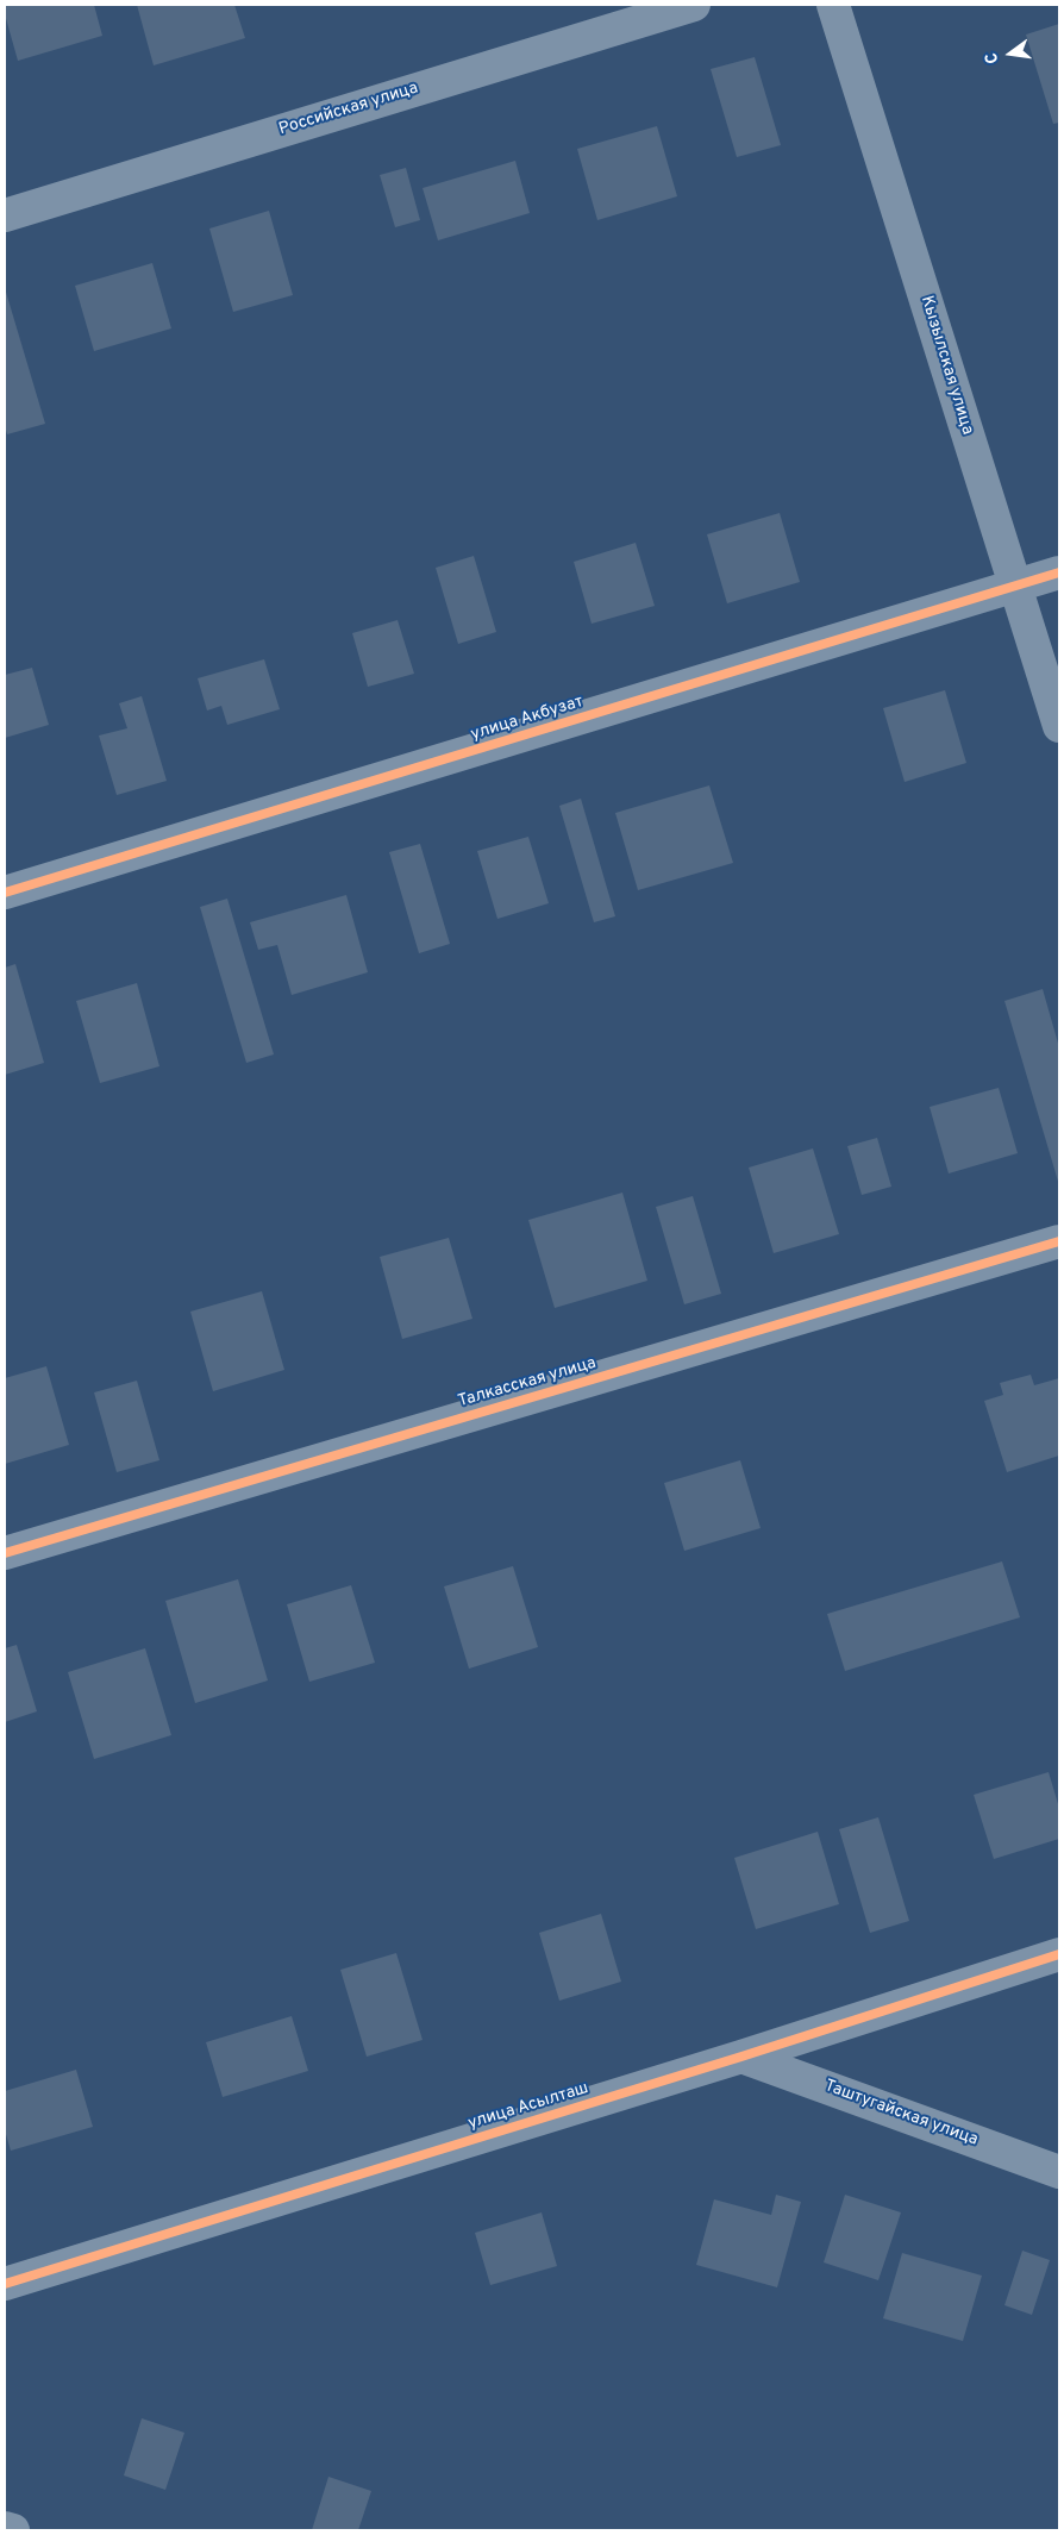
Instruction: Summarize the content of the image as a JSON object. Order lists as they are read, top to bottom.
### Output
{
  "streets": {
    "street": [
      "Российская улица",
      "Кызылская улица",
      "улица Акбузат",
      "Талкасская улица",
      "улица Асылташ",
      "Таштугайская улица"
    ]
  },
  "crossings": [
    ["Кызылская улица", "улица Акбузат"],
    ["улица Асылташ", "Таштугайская улица"]
  ],
  "north": "left"
}
